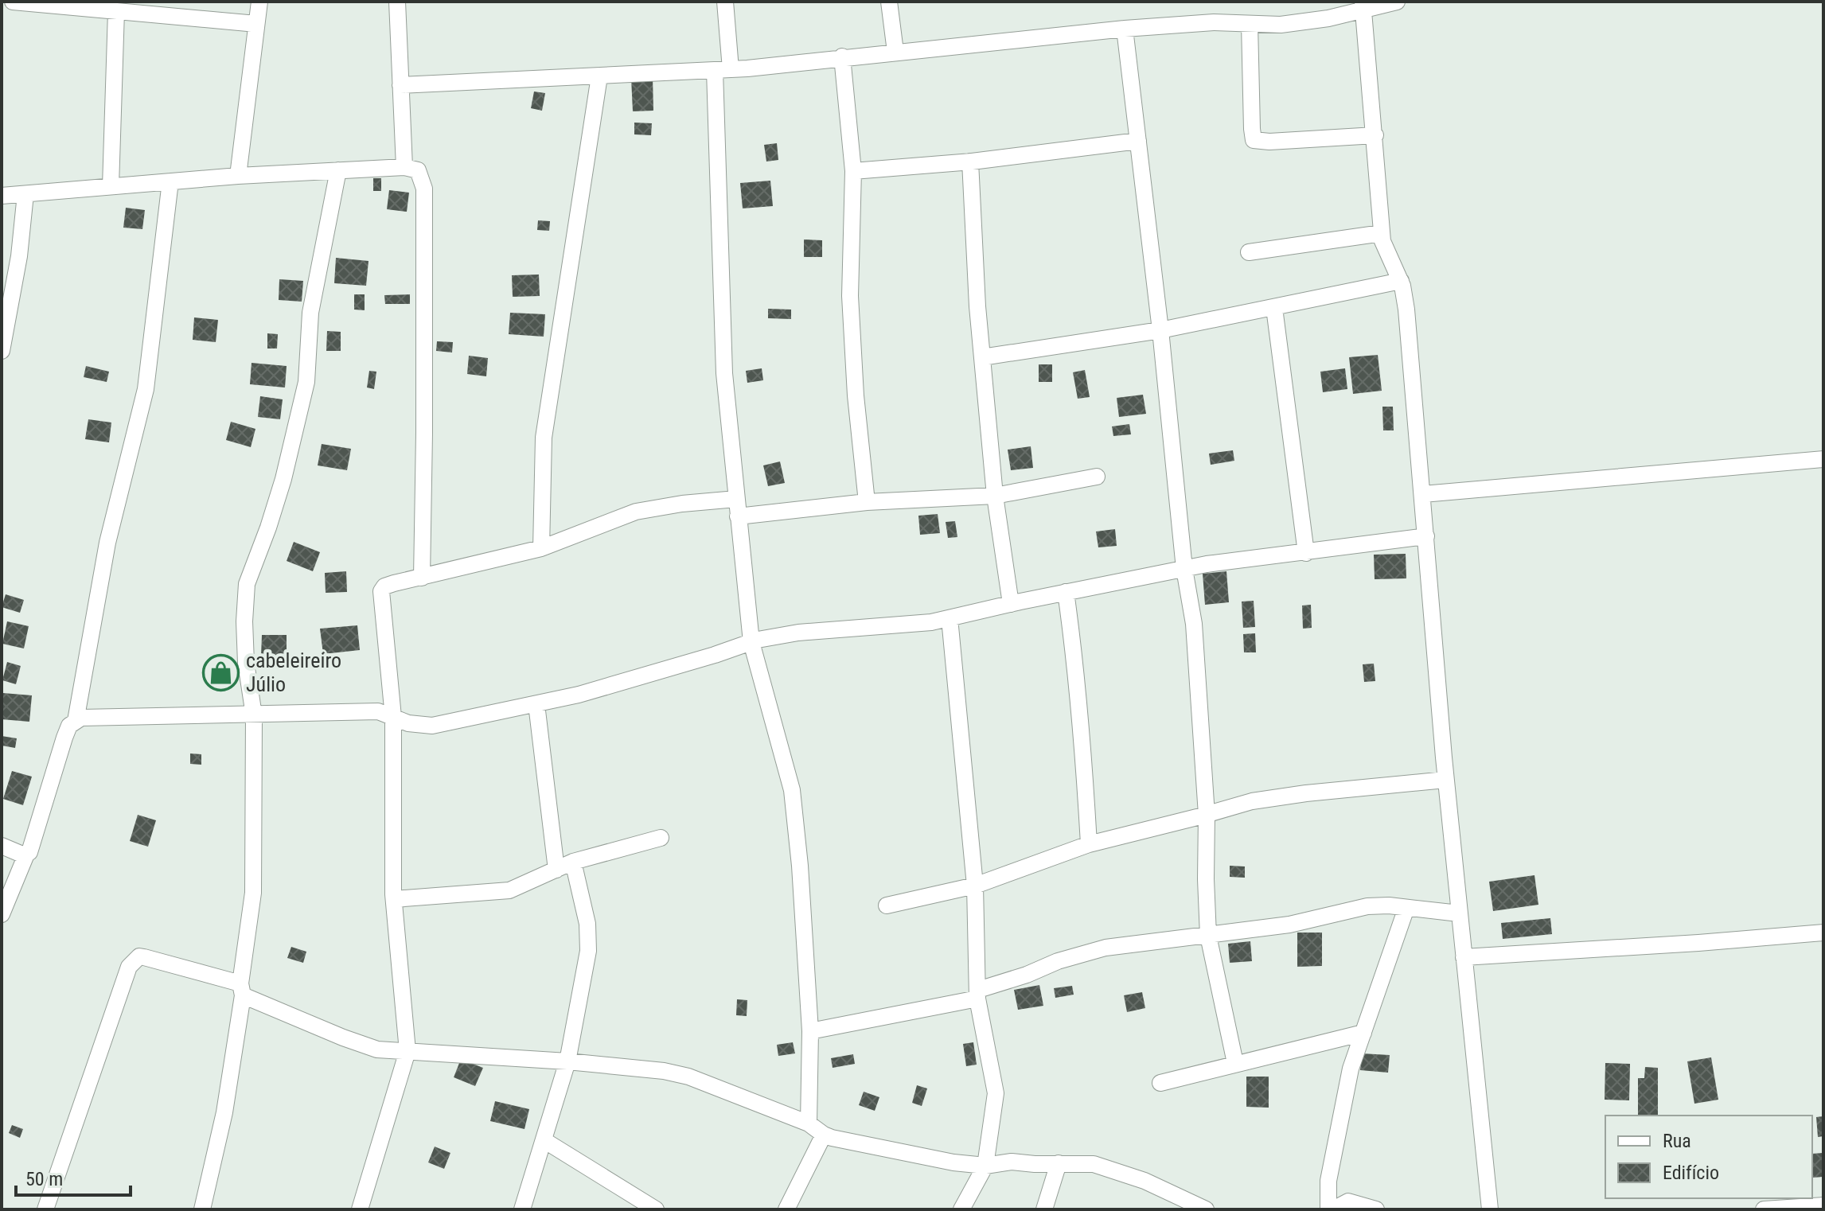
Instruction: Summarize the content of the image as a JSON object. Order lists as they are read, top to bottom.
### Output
{
  "places": {
    "shop": ["cabeleireiro Júlio"]
  },
  "legend": ["Rua", "Edifício"],
  "scale_bar": "50 m"
}
